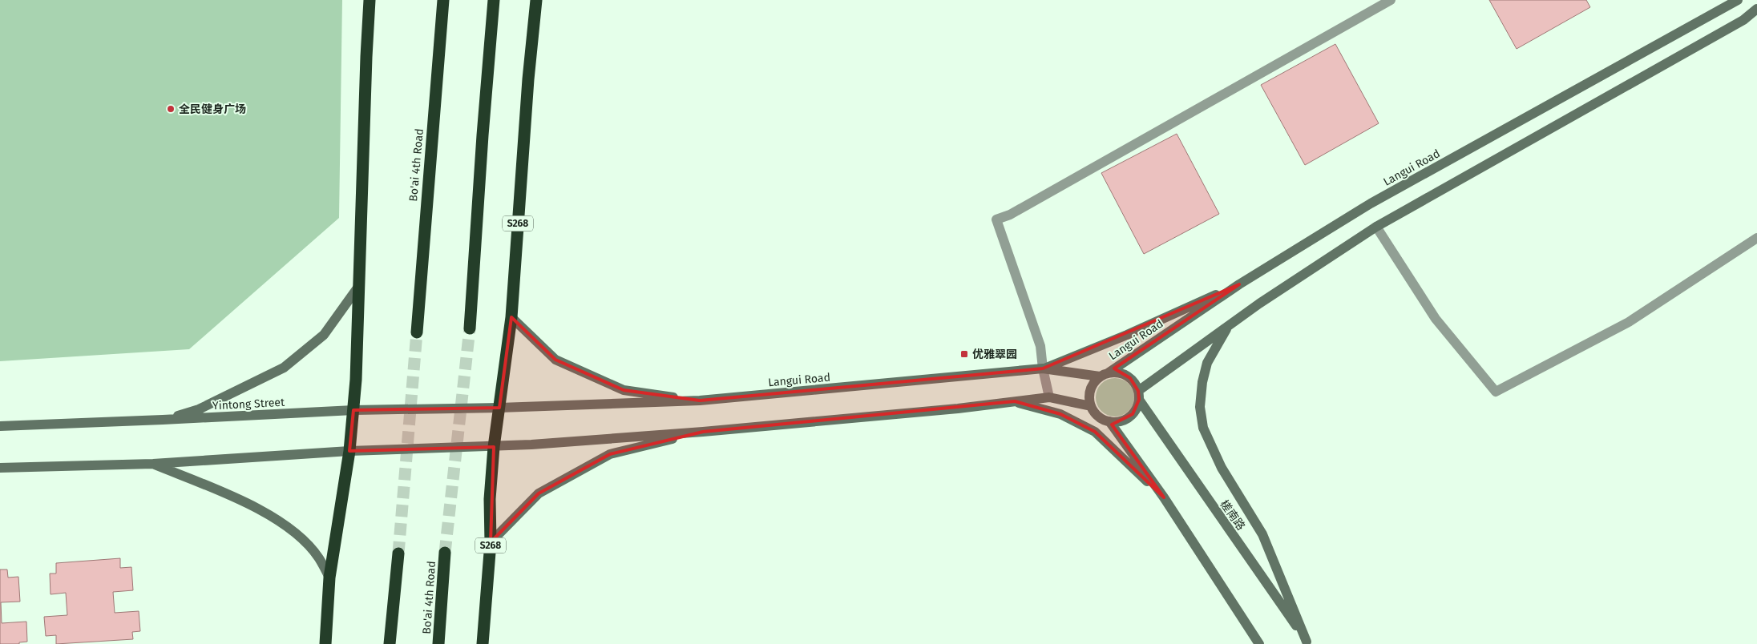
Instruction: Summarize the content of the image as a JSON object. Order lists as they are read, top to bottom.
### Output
{
  "streets": {
    "highway": ["Bo'ai 4th Road", "S268"],
    "street": ["Langui Road", "Yintong Street", "槎南路"]
  },
  "crossings": [
    ["Langui Road", "S268"],
    ["Langui Road", "Yintong Street"],
    ["Langui Road", "槎南路"],
    ["S268", "Yintong Street"]
  ],
  "places": {
    "other": ["全民健身广场"],
    "transit": ["优雅翠园"]
  }
}
